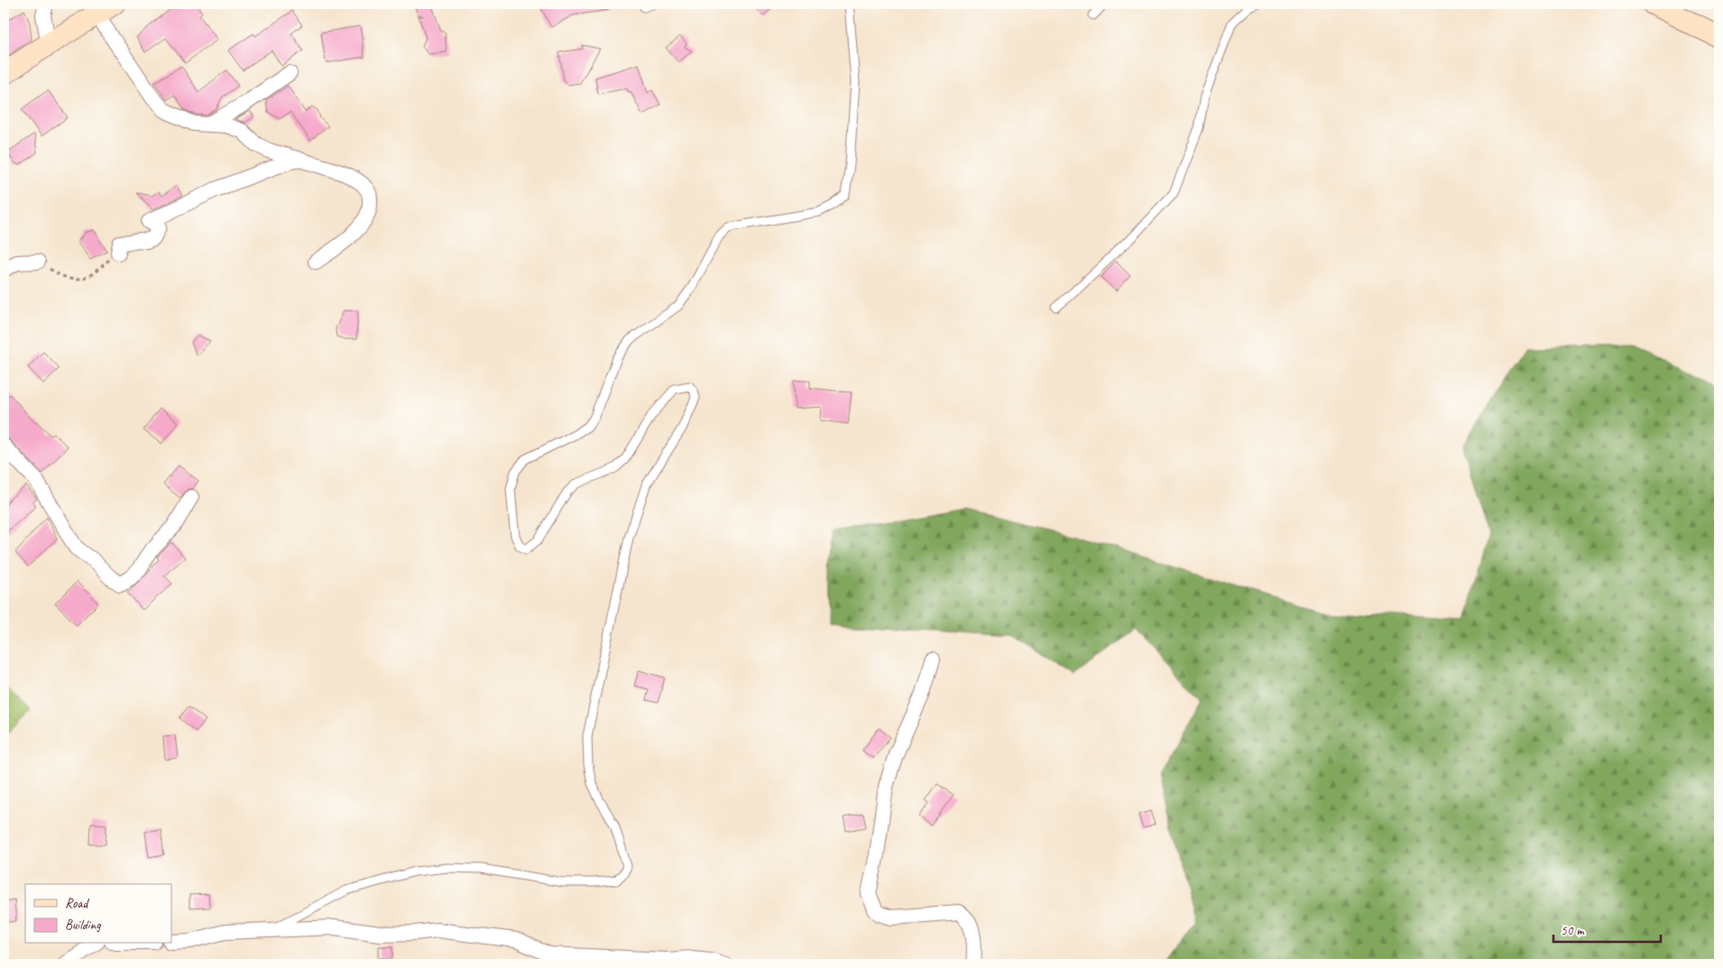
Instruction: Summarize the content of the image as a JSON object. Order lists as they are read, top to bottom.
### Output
{
  "legend": ["Road", "Building"],
  "scale_bar": "50 m"
}
